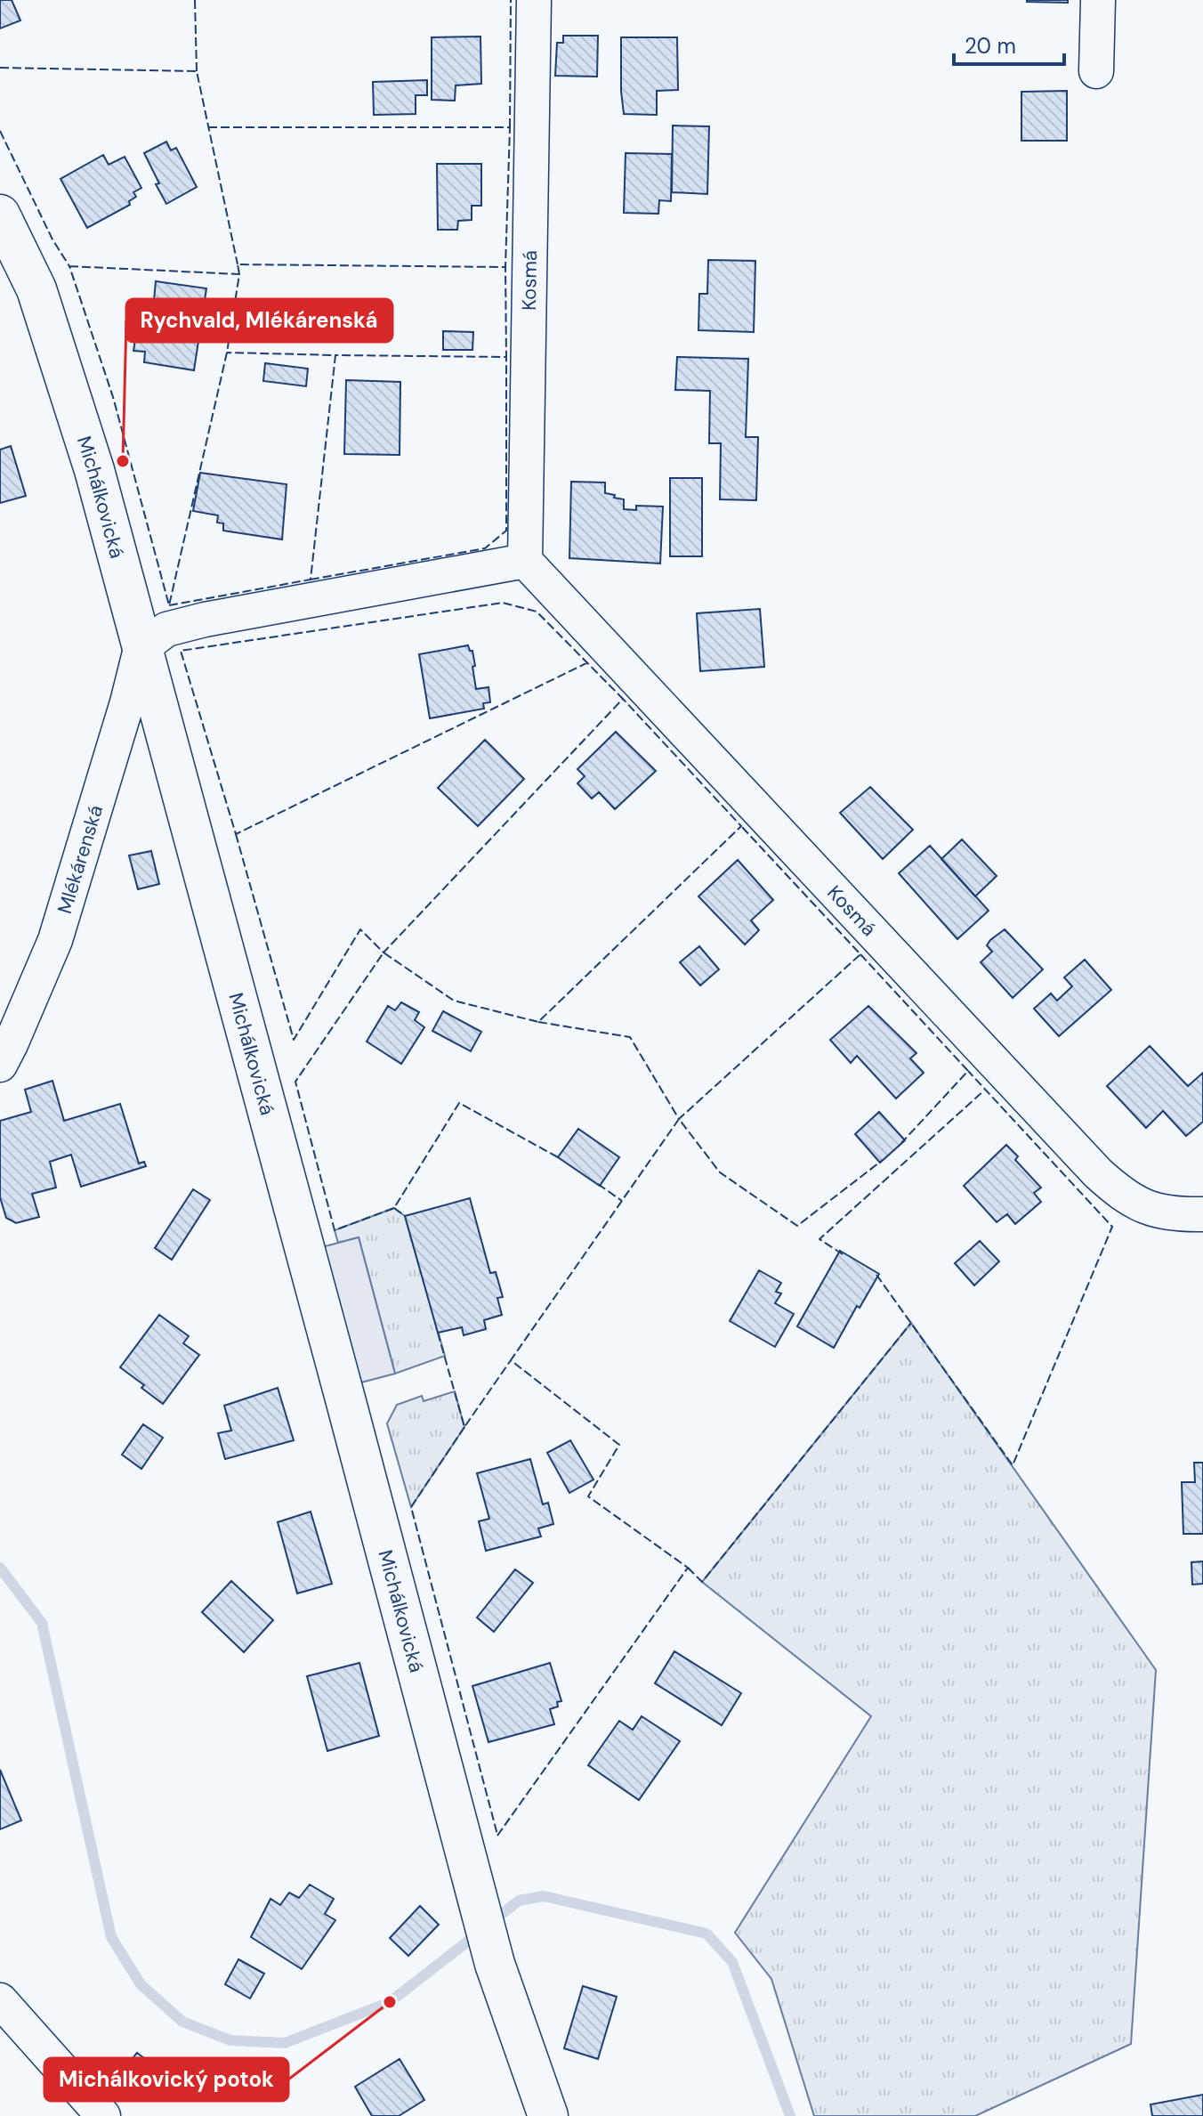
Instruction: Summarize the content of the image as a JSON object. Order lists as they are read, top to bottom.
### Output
{
  "streets": {
    "street": ["Kosmá", "Michálkovická", "Mlékárenská"]
  },
  "crossings": [
    ["Michálkovická", "Mlékárenská"]
  ],
  "places": ["Rychvald, Mlékárenská", "Michálkovický potok"],
  "scale_bar": "20 m"
}
